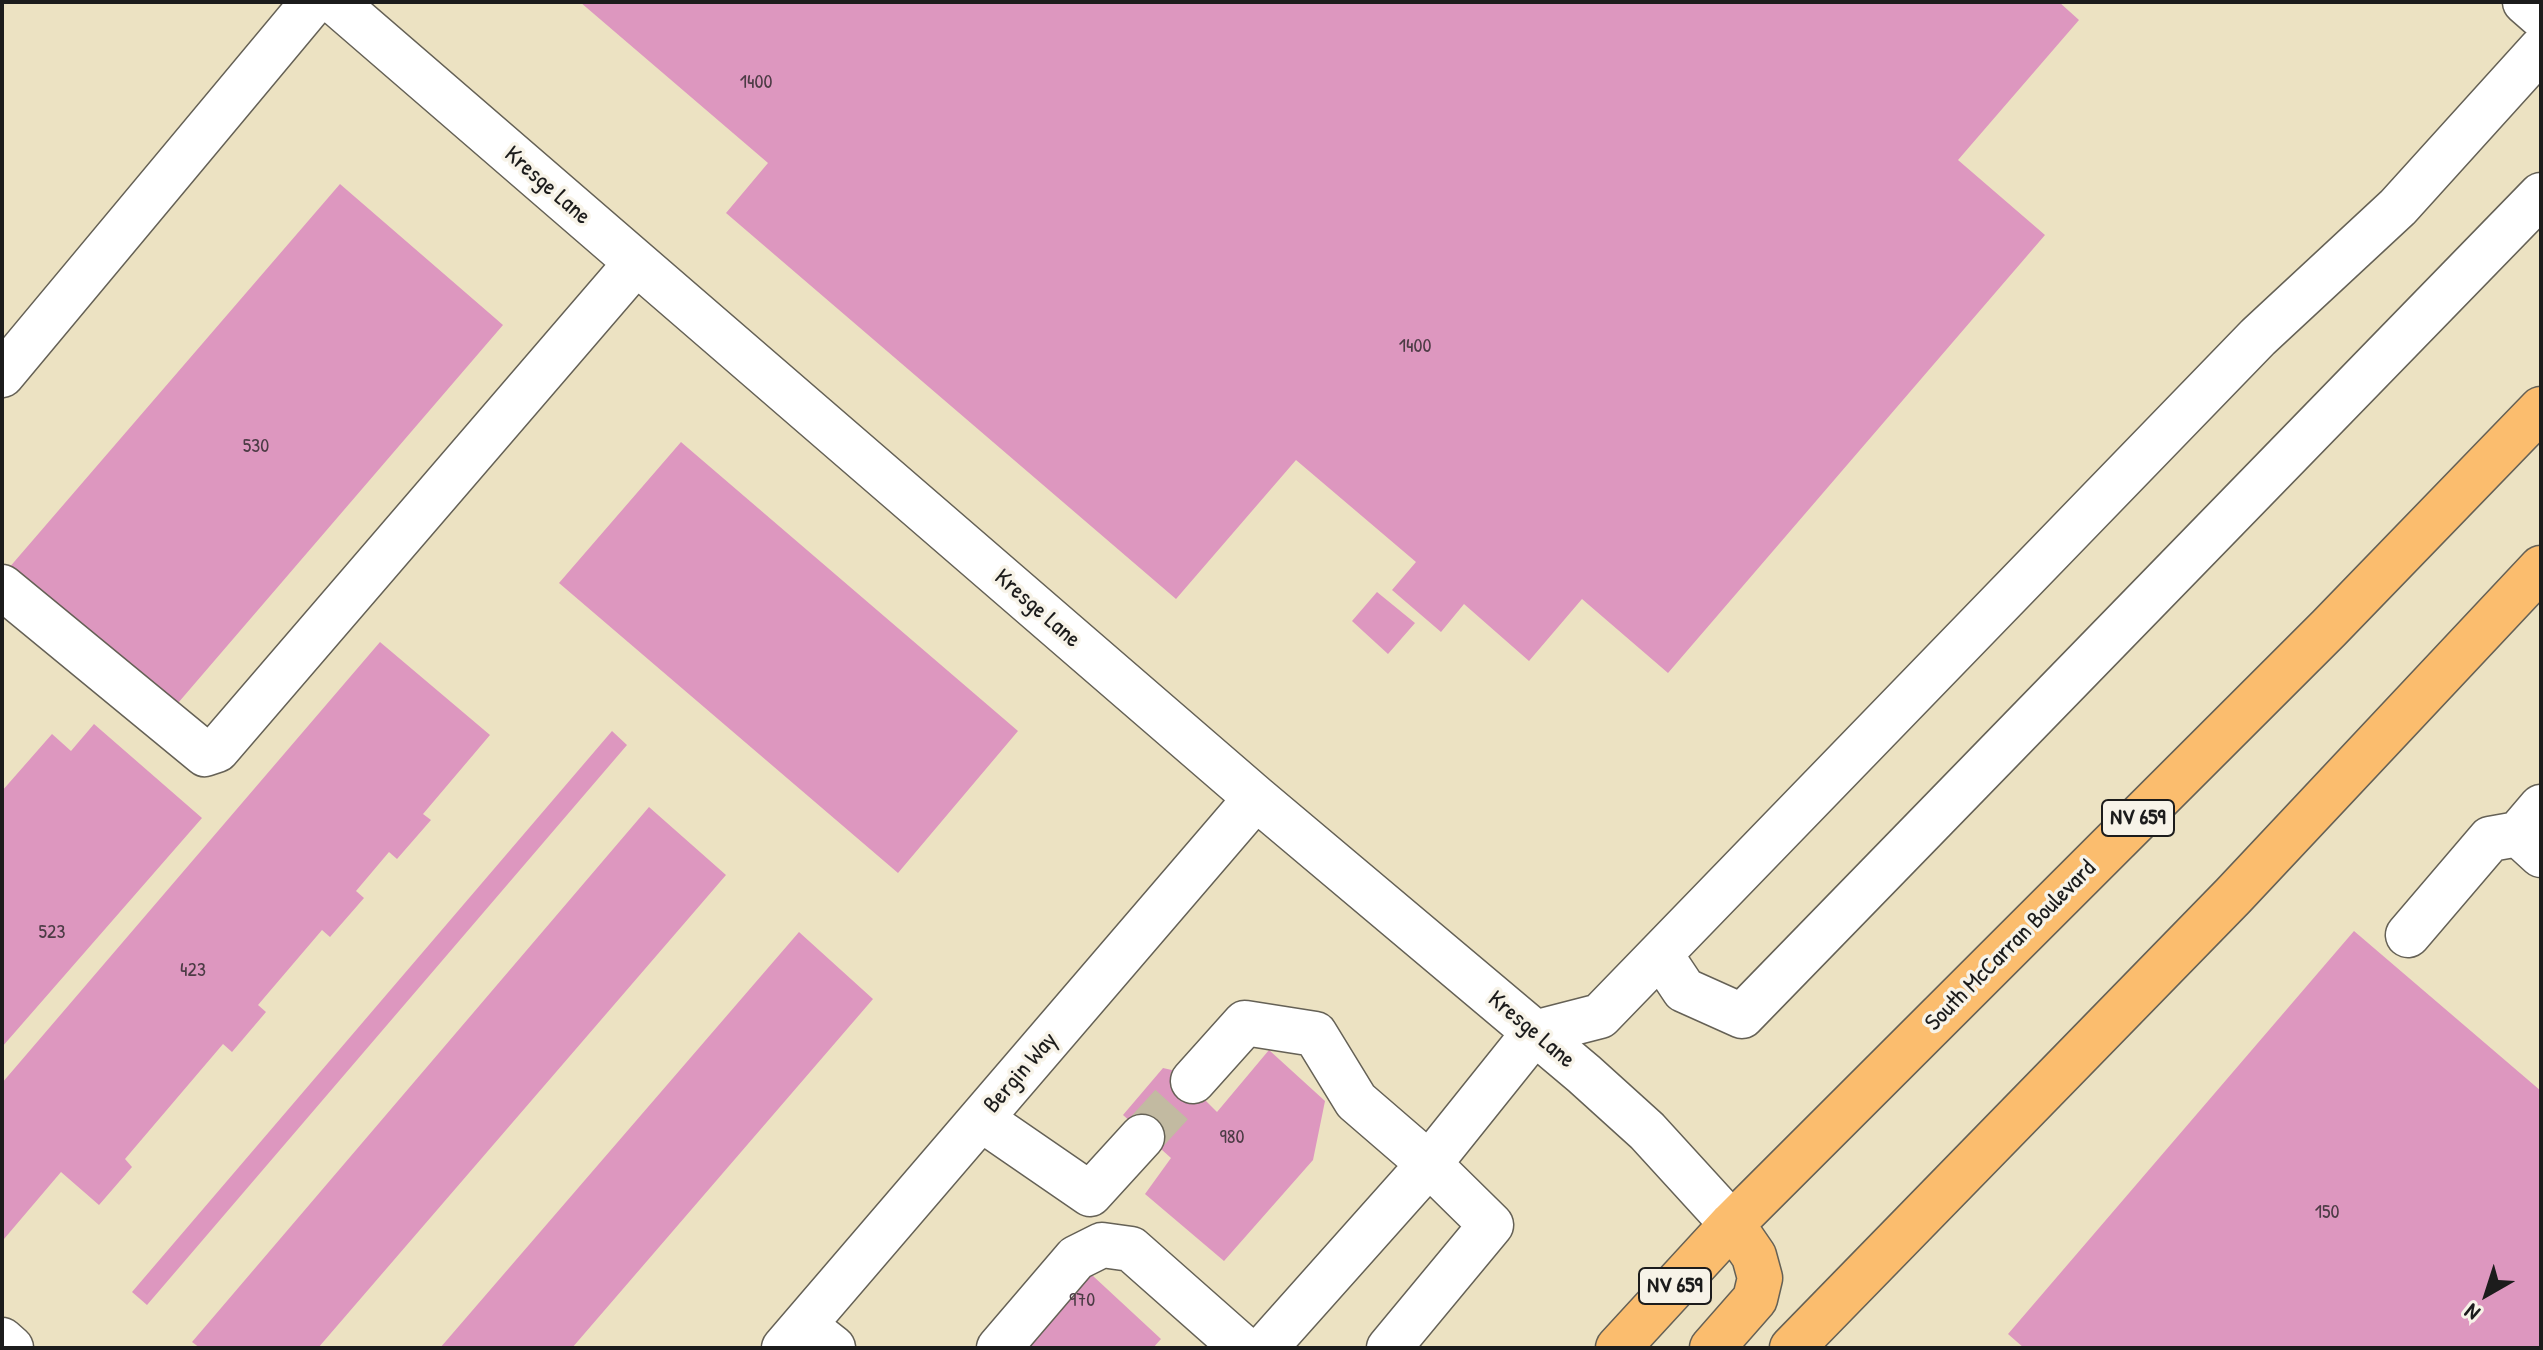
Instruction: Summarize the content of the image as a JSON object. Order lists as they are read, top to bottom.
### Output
{
  "streets": {
    "main road": ["NV 659", "South McCarran Boulevard"],
    "street": ["Kresge Lane", "Bergin Way"]
  },
  "crossings": [
    ["Kresge Lane", "South McCarran Boulevard"],
    ["Kresge Lane", "Bergin Way"]
  ],
  "house_numbers": [
    "1400",
    "1400",
    "530",
    "523",
    "423",
    "980",
    "150",
    "970"
  ],
  "north": "bottom left"
}
